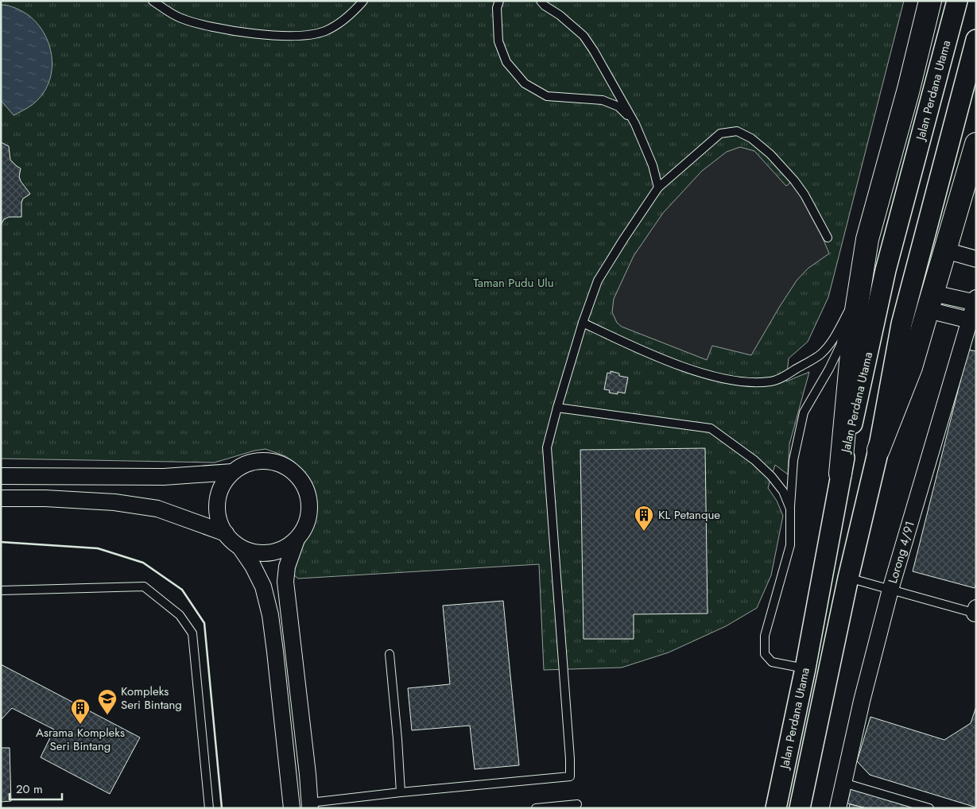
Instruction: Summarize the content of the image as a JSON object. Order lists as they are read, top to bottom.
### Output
{
  "streets": {
    "street": ["Jalan Perdana Utama", "Lorong 4/91"]
  },
  "parks": ["Taman Pudu Ulu"],
  "places": {
    "building": ["KL Petanque", "Asrama Kompleks Seri Bintang"],
    "school or university": ["Kompleks Seri Bintang"]
  },
  "scale_bar": "20 m"
}
